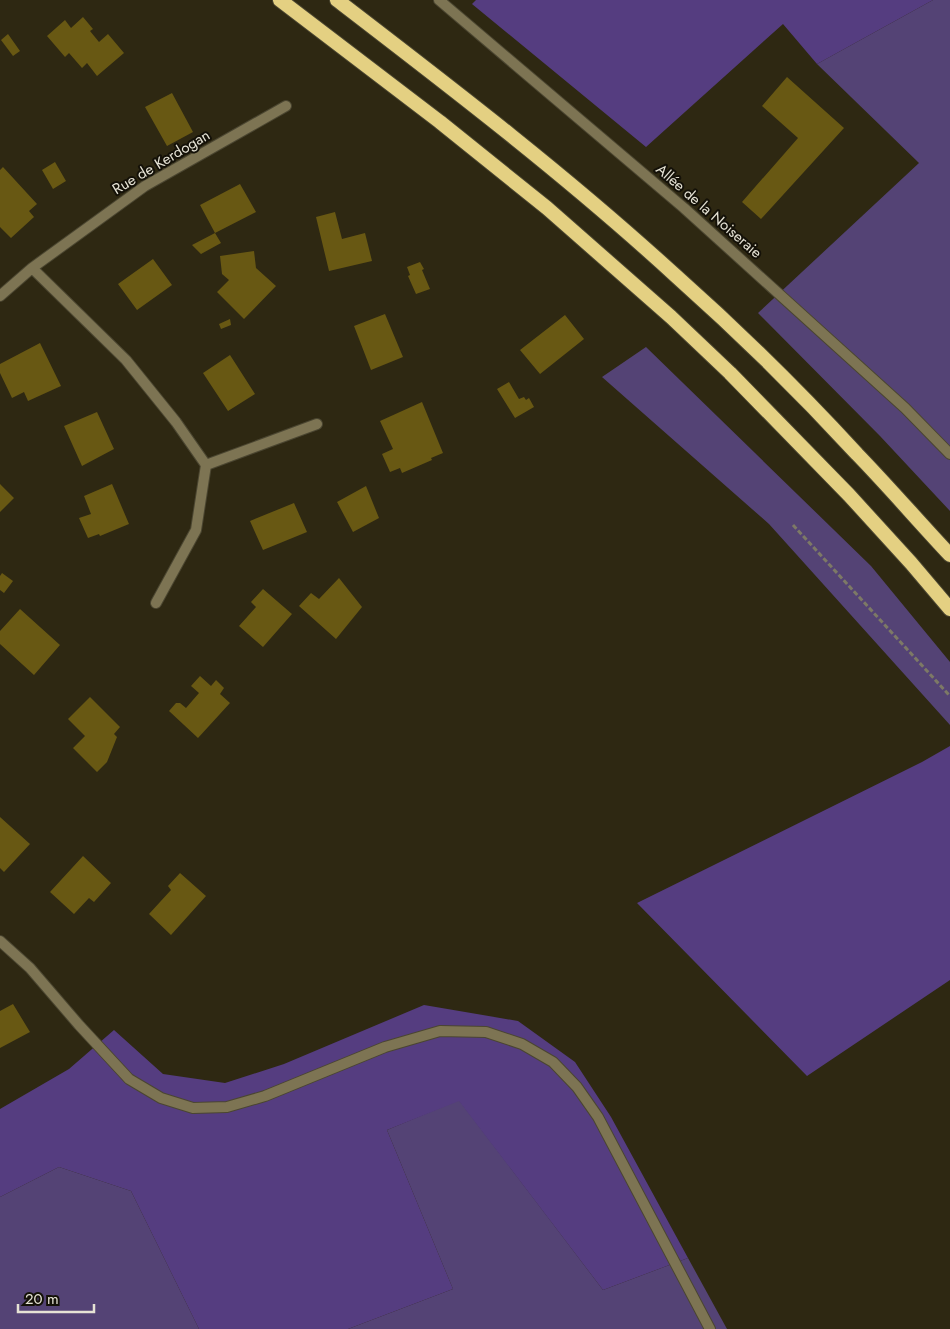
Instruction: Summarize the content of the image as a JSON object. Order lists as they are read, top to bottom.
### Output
{
  "streets": {
    "street": ["Rue de Kerdogan", "Allée de la Noiseraie"]
  },
  "scale_bar": "20 m"
}
